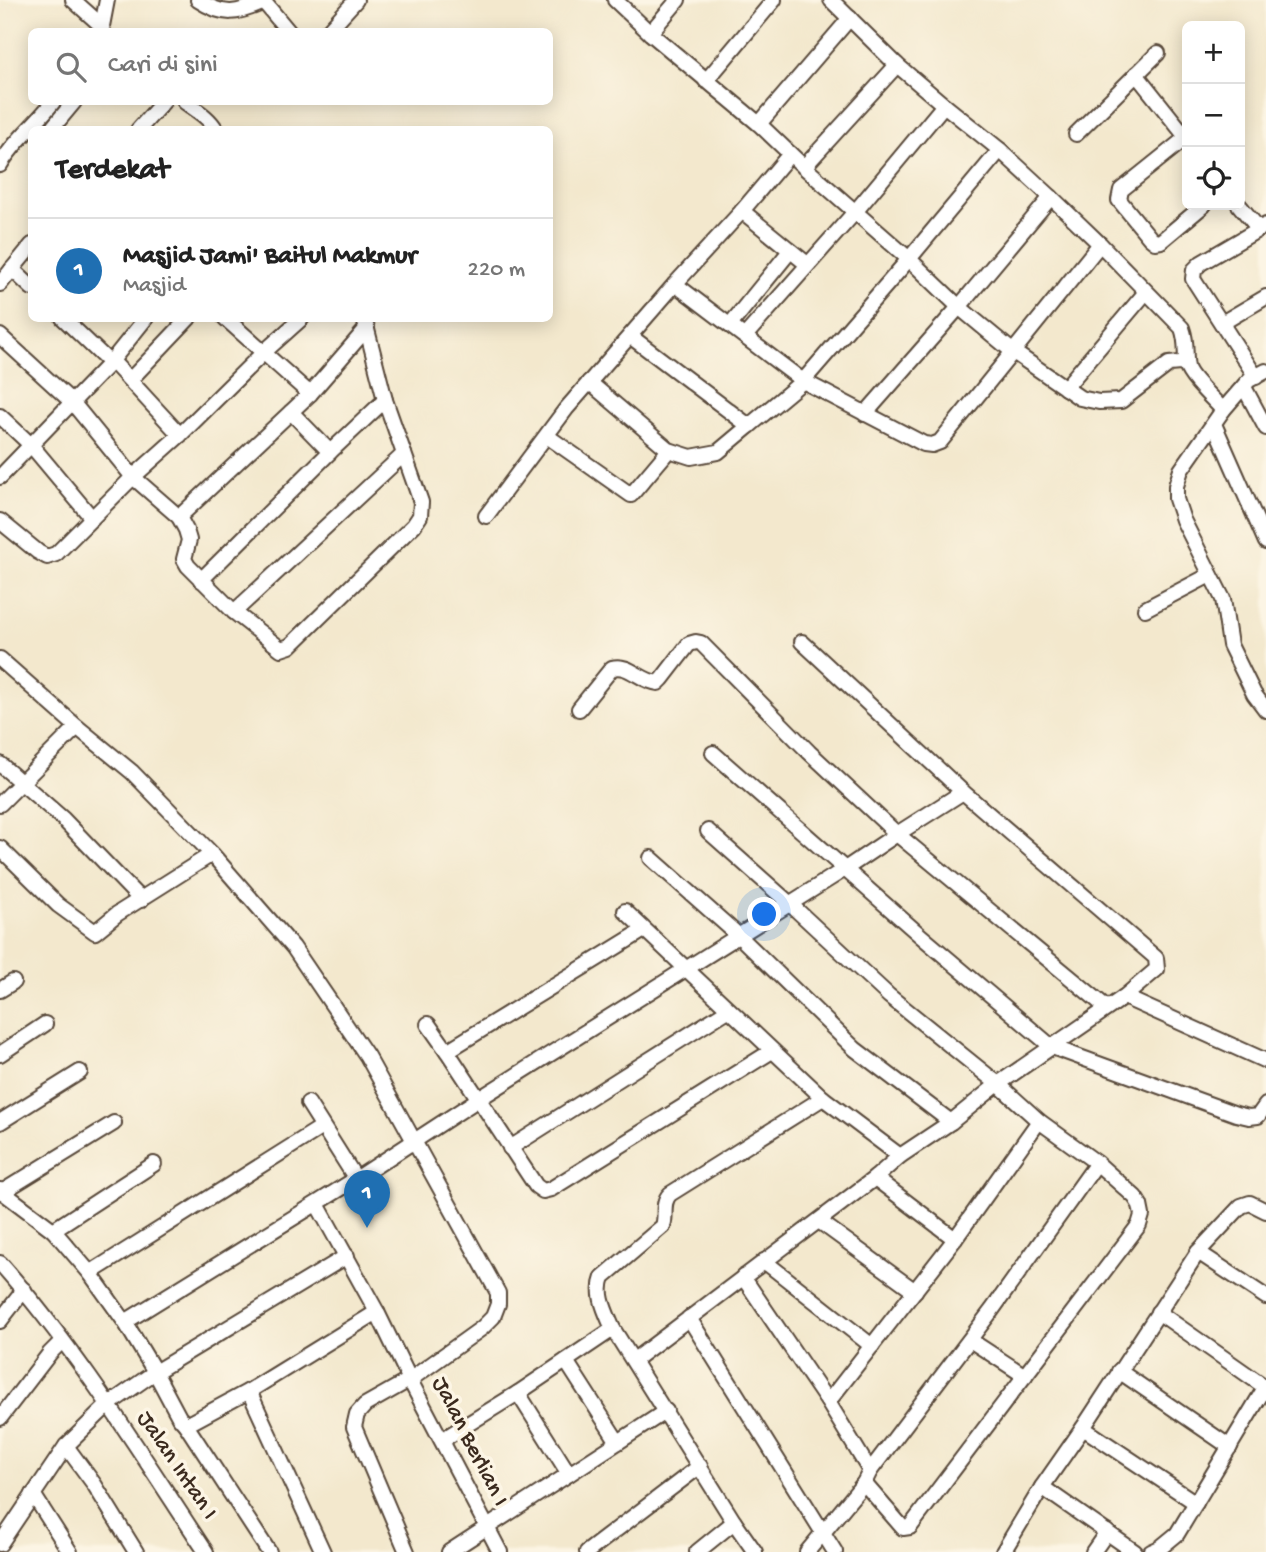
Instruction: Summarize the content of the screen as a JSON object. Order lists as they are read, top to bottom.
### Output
{
  "streets": {
    "street": ["Jalan Berlian I", "Jalan Intan I"]
  },
  "page": {
    "map_buttons": ["+", "−"],
    "search": "Cari di sini",
    "heading": "Terdekat",
    "list": [
      {
        "mark": "1",
        "name": "Masjid Jami' Baitul Makmur",
        "note": "Masjid",
        "value": "220 m"
      }
    ],
    "pins": "1"
  }
}
